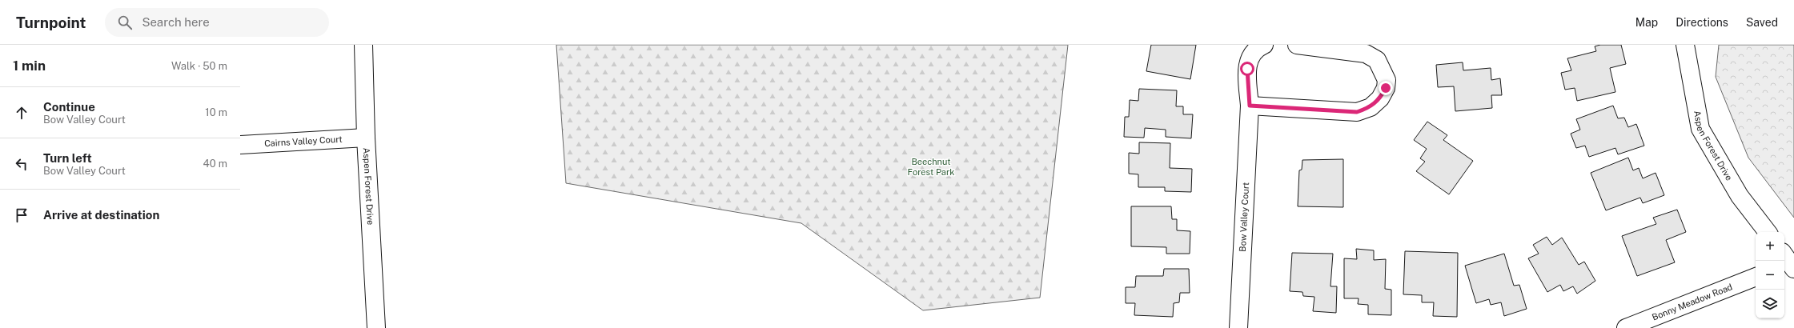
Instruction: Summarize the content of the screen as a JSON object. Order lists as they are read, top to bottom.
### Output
{
  "streets": {
    "street": [
      "Cairns Valley Court",
      "Aspen Forest Drive",
      "Bow Valley Court",
      "Bonny Meadow Road"
    ]
  },
  "crossings": [
    ["Cairns Valley Court", "Aspen Forest Drive"]
  ],
  "parks": ["Beechnut Forest Park"],
  "page": {
    "header": "Turnpoint",
    "search": "Search here",
    "nav": ["Map", "Directions", "Saved"],
    "heading": ["1 min", "Walk · 50 m"],
    "list": [
      ["Continue", "Bow Valley Court", "10 m"],
      ["Turn left", "Bow Valley Court", "40 m"],
      "Arrive at destination"
    ],
    "map_buttons": ["+", "−"]
  }
}
